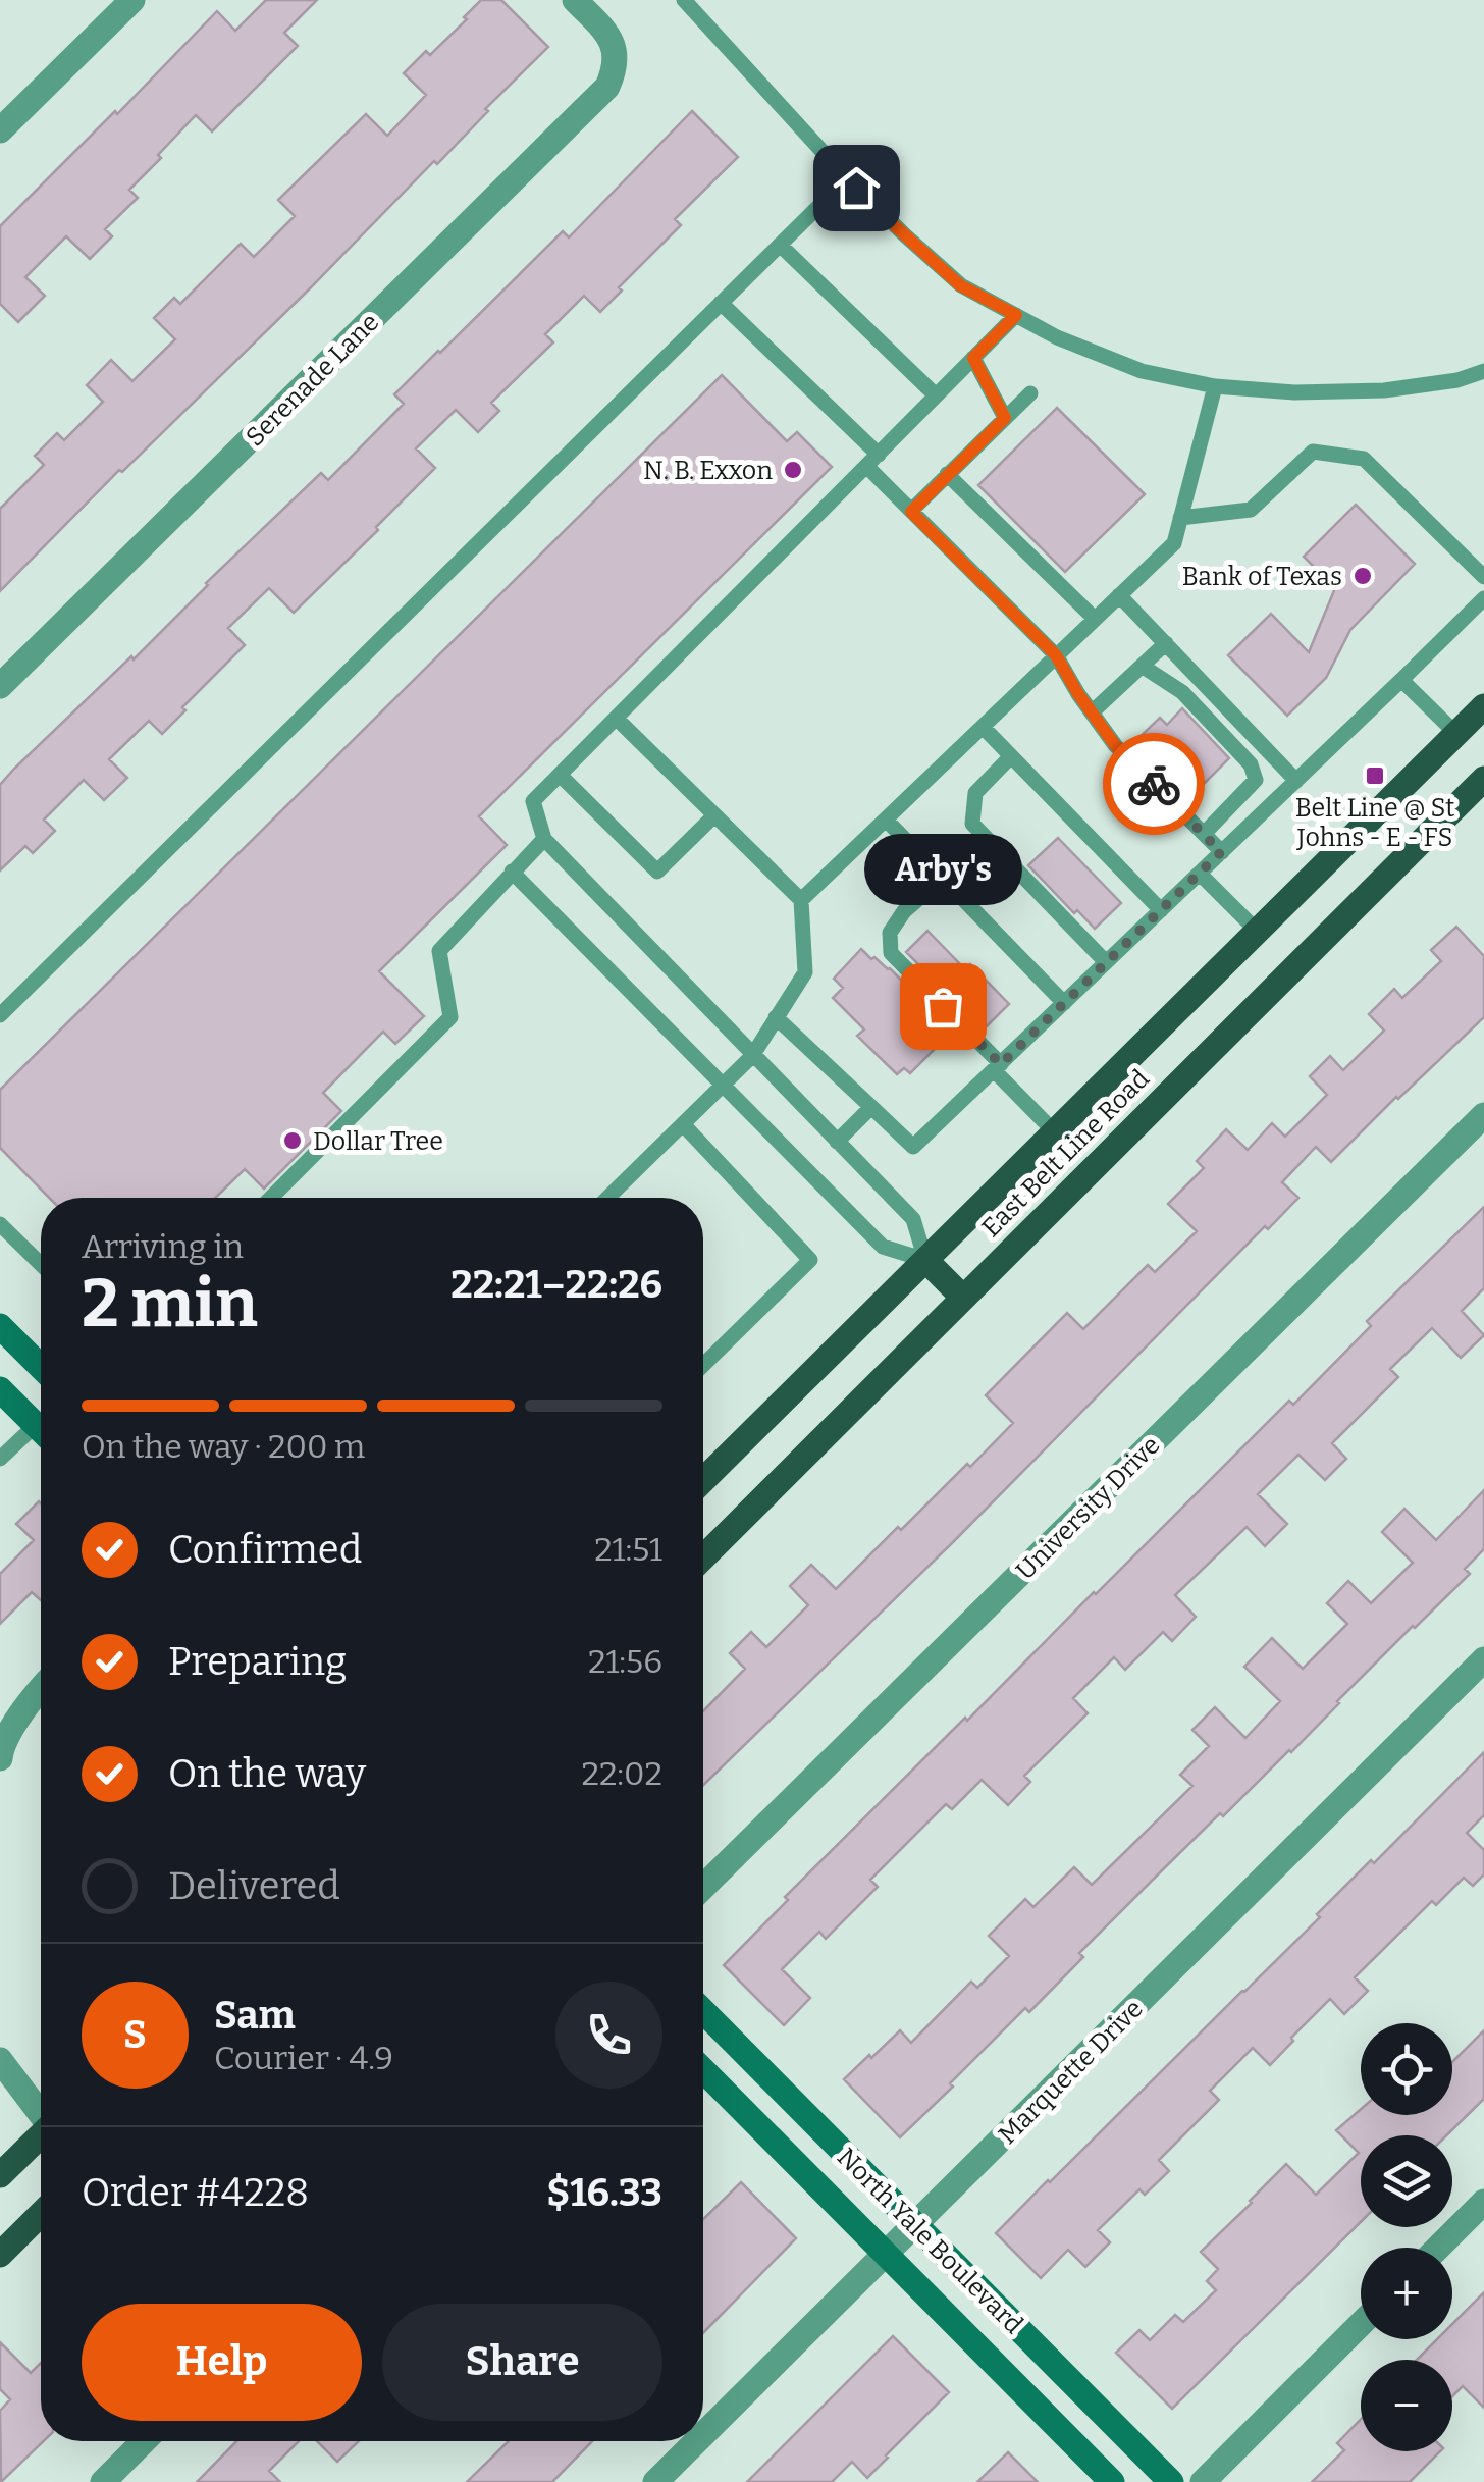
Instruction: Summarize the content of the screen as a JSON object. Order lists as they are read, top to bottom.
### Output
{
  "streets": {
    "main road": ["East Belt Line Road"],
    "street": [
      "Serenade Lane",
      "University Drive",
      "Marquette Drive",
      "North Yale Boulevard"
    ]
  },
  "crossings": [
    ["Marquette Drive", "North Yale Boulevard"]
  ],
  "places": {
    "other": [
      "N. B. Exxon",
      "Bank of Texas",
      "Arby's",
      "Dollar Tree"
    ],
    "transit": ["Belt Line @ St Johns - E - FS"]
  },
  "page": {
    "bubble": "Arby's",
    "heading": ["2 min", "Arriving in", "22:21–22:26"],
    "panel": [
      "Sam",
      "Courier · 4.9",
      "Order #4228",
      "$16.33"
    ],
    "bar": "On the way · 200 m",
    "list": [
      ["Confirmed", "21:51"],
      ["Preparing", "21:56"],
      ["On the way", "22:02"],
      "Delivered"
    ],
    "round": "S",
    "map_buttons": ["+", "−"],
    "buttons": ["Help", "Share"]
  }
}
